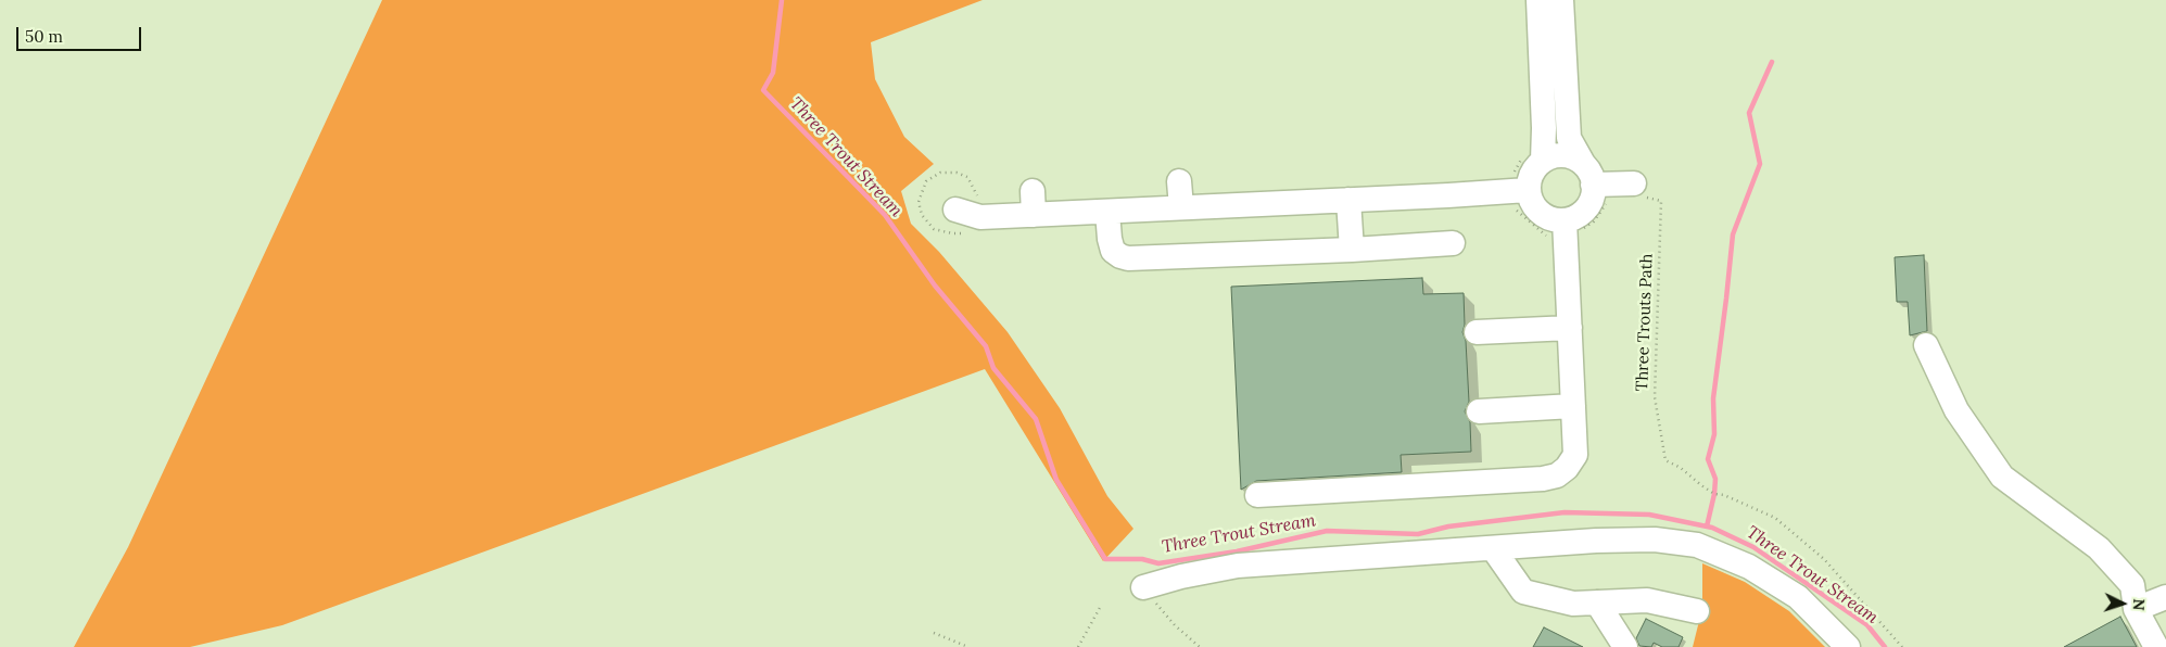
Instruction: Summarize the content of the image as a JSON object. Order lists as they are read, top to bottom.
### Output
{
  "streets": {
    "path": ["Three Trouts Path"]
  },
  "water": ["Three Trout Stream"],
  "scale_bar": "50 m",
  "north": "right"
}
